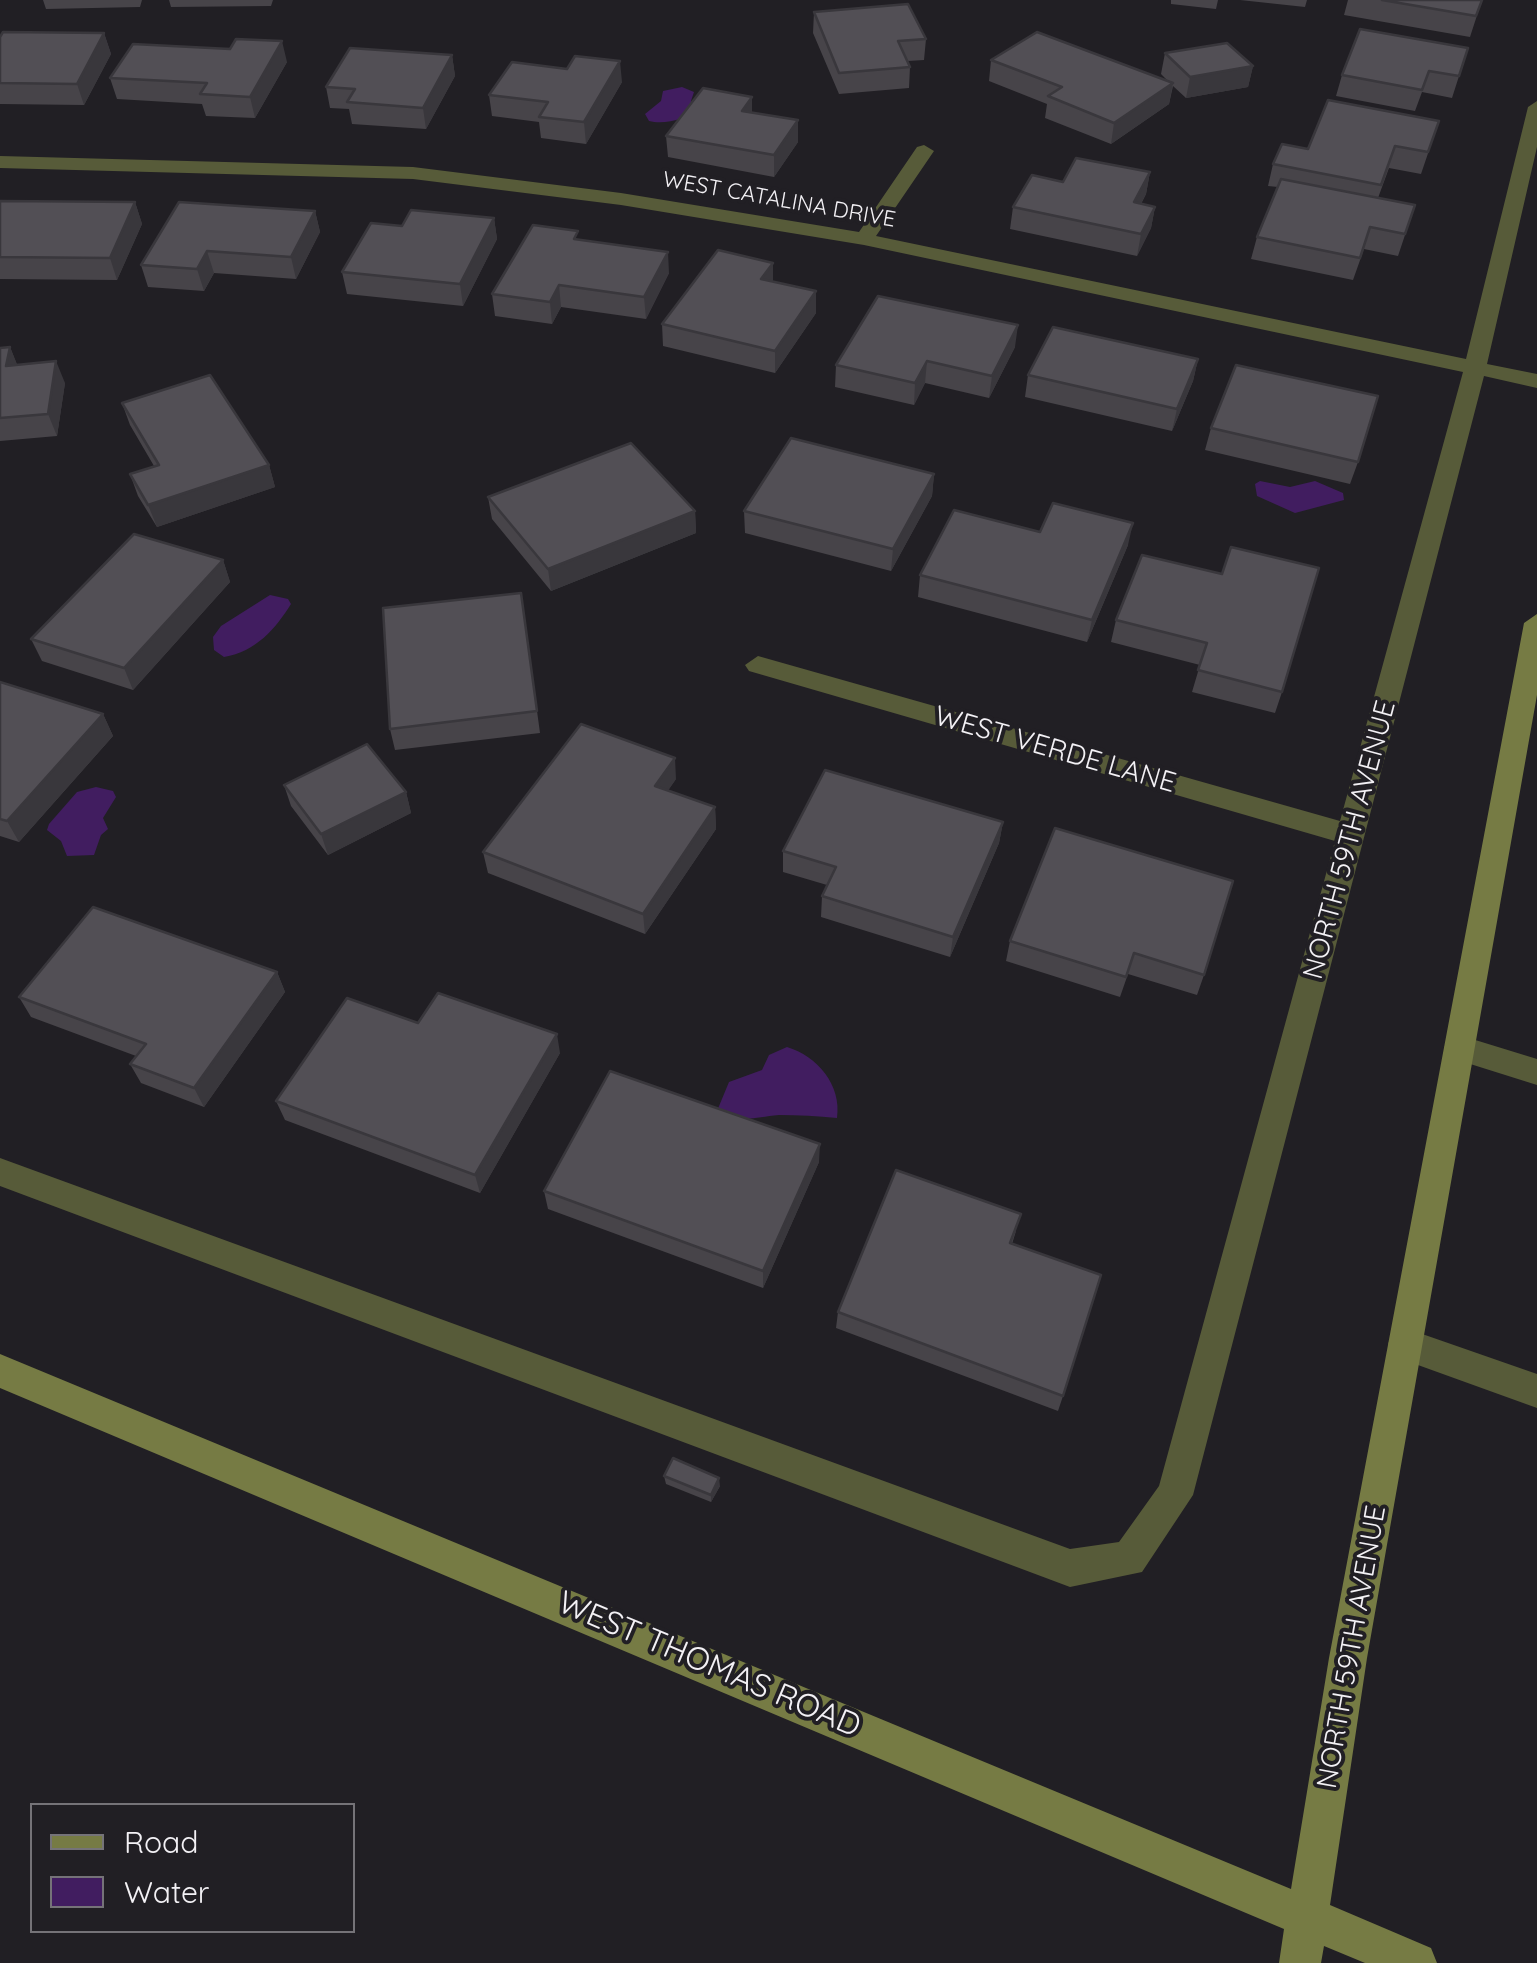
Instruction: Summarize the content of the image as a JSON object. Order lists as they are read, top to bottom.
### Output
{
  "streets": {
    "main road": ["NORTH 59TH AVENUE", "WEST THOMAS ROAD"],
    "street": ["WEST CATALINA DRIVE", "WEST VERDE LANE"]
  },
  "crossings": [
    ["WEST CATALINA DRIVE", "NORTH 59TH AVENUE"],
    ["WEST VERDE LANE", "NORTH 59TH AVENUE"],
    ["NORTH 59TH AVENUE", "WEST THOMAS ROAD"]
  ],
  "legend": ["Road", "Water"]
}
